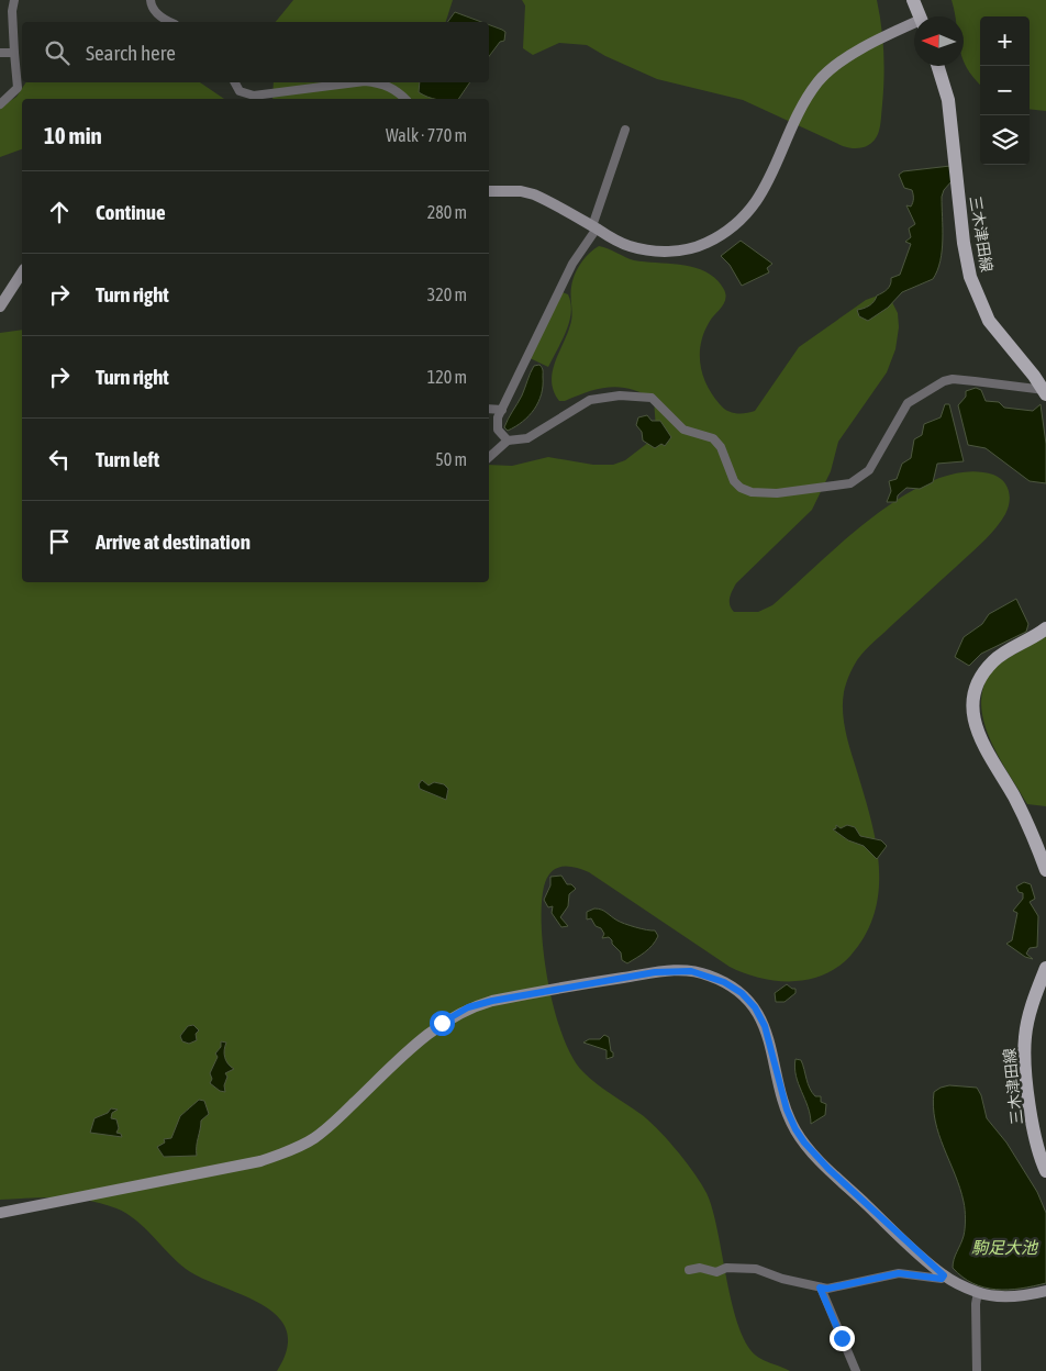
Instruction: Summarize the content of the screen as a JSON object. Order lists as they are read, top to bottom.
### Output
{
  "streets": {
    "main road": ["三木津田線"]
  },
  "water": ["駒足大池"],
  "north": "left",
  "page": {
    "map_buttons": ["+", "−"],
    "search": "Search here",
    "heading": ["10 min", "Walk · 770 m"],
    "list": [
      ["Continue", "280 m"],
      ["Turn right", "320 m"],
      ["Turn right", "120 m"],
      ["Turn left", "50 m"],
      "Arrive at destination"
    ]
  }
}
